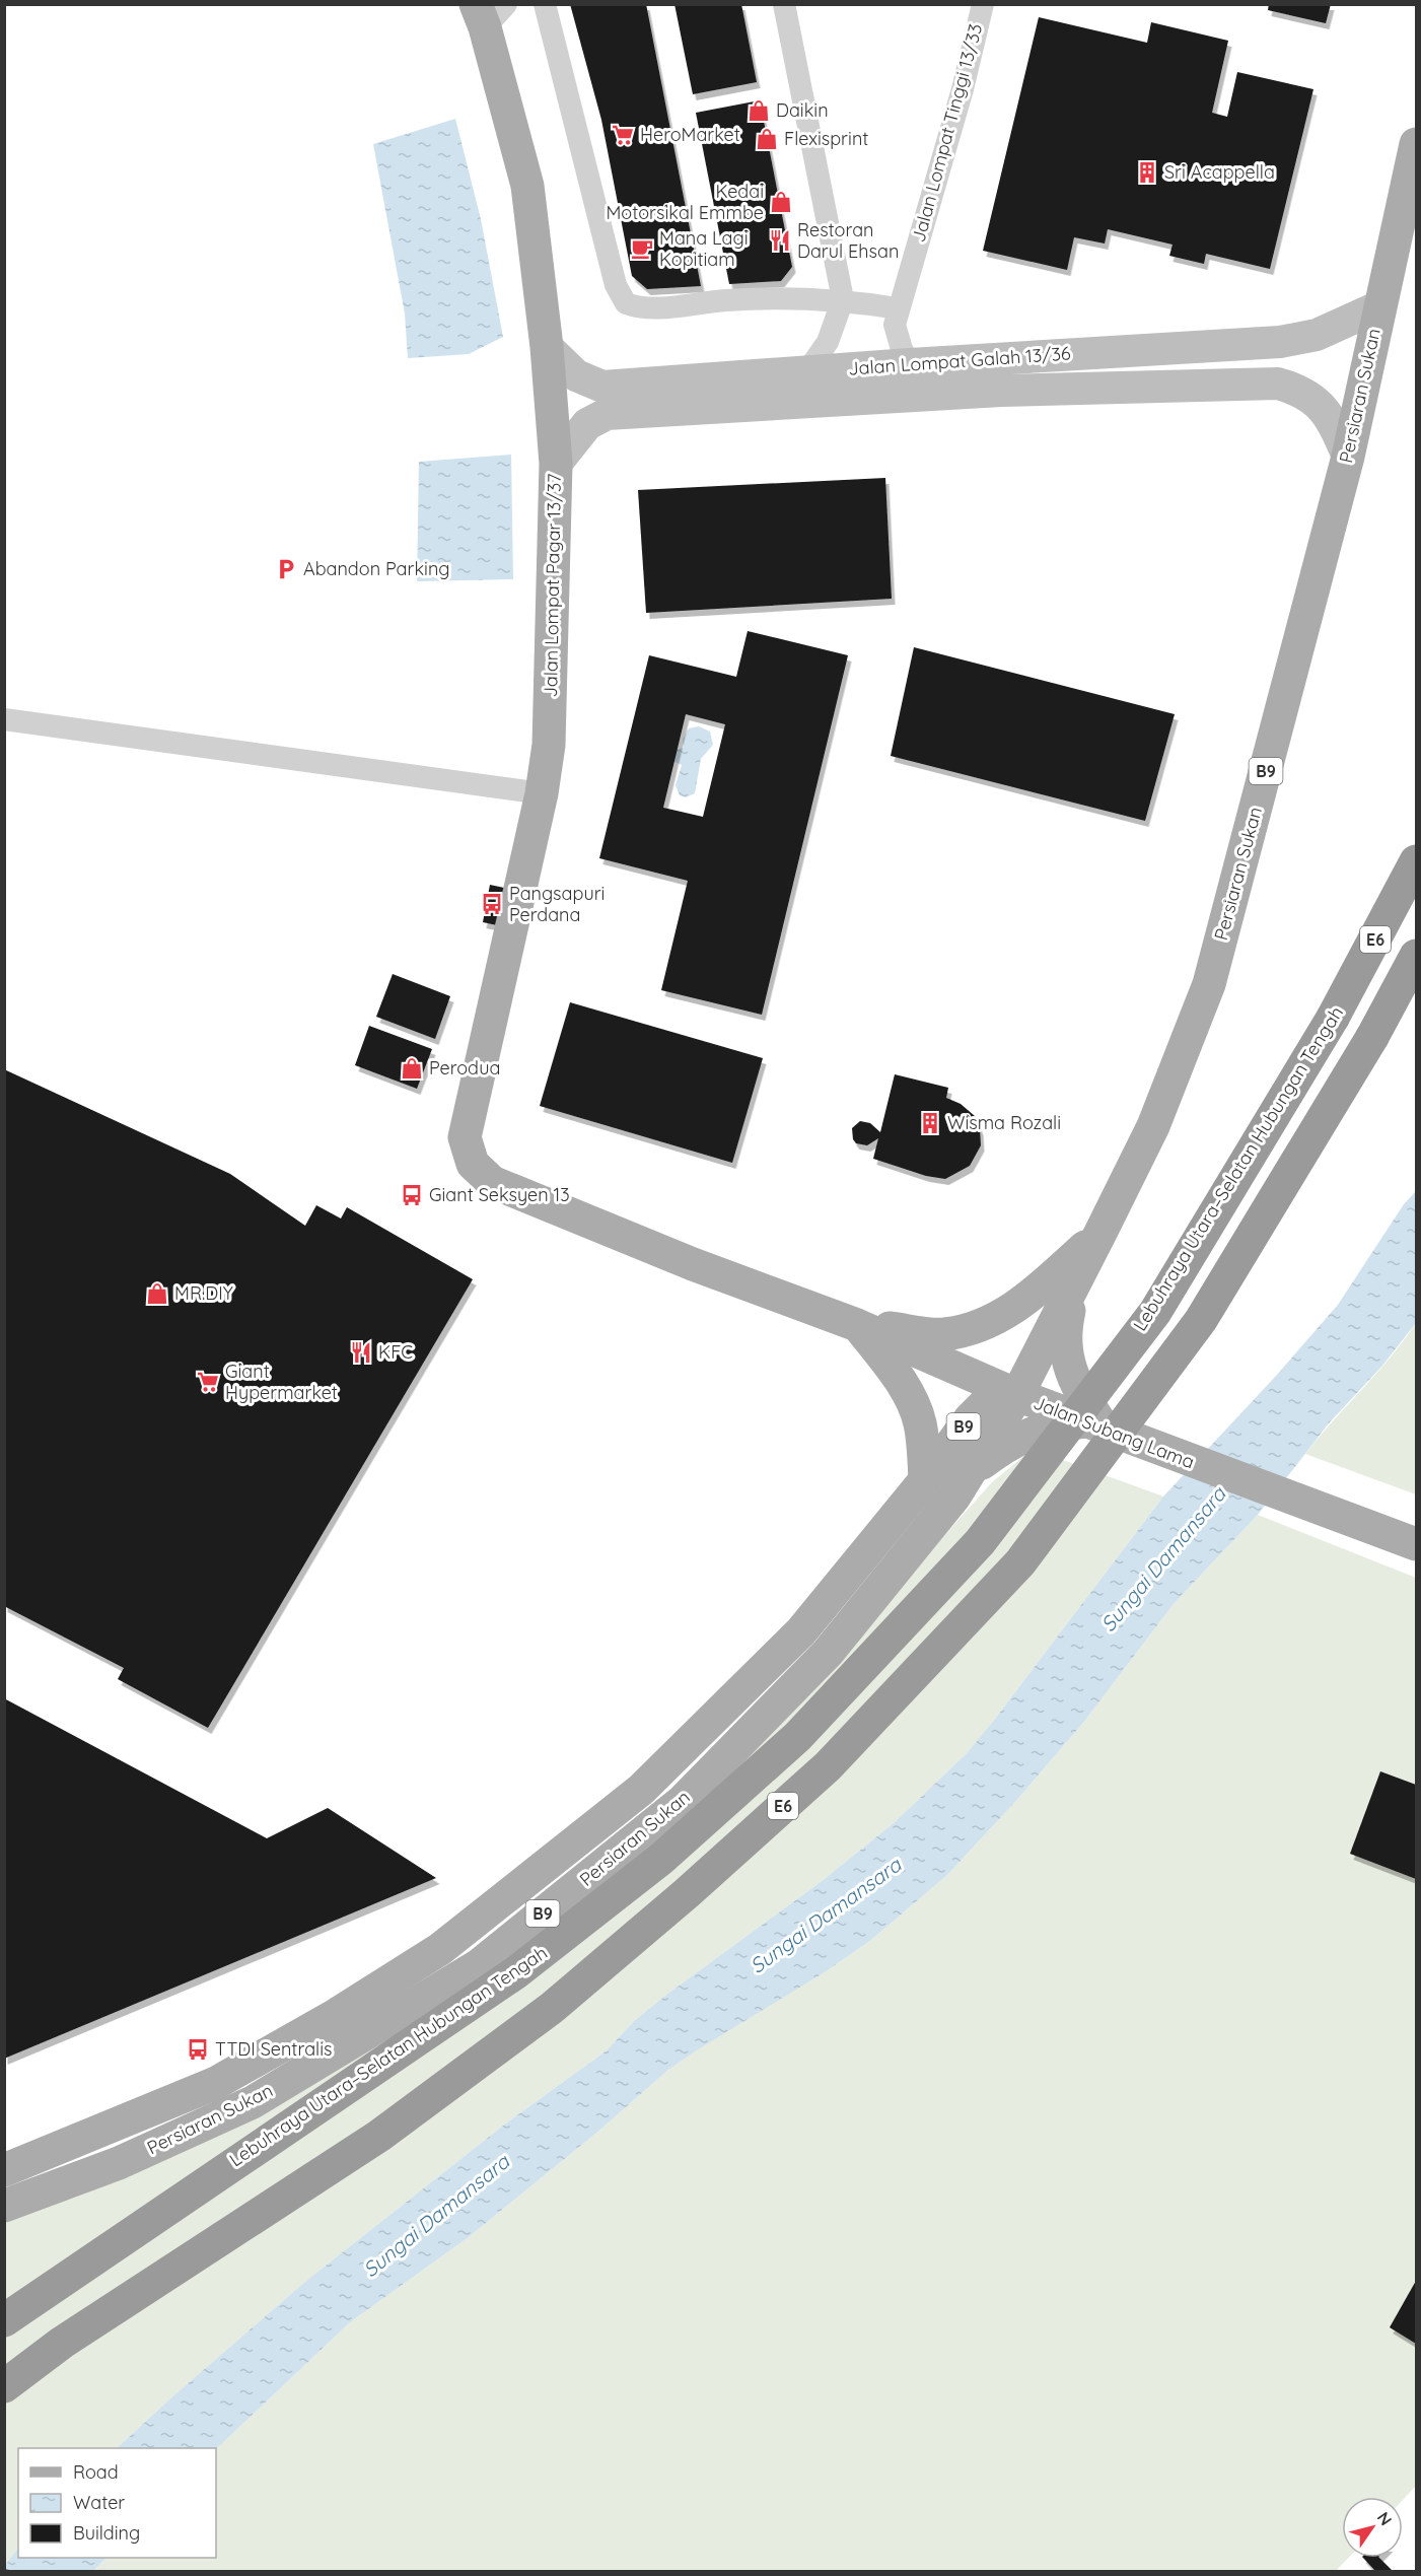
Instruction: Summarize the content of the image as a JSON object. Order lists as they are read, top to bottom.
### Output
{
  "streets": {
    "highway": ["E6", "Lebuhraya Utara–Selatan Hubungan Tengah"],
    "main road": [
      "Persiaran Sukan",
      "Jalan Lompat Pagar 13/37",
      "B9",
      "Jalan Subang Lama"
    ],
    "street": ["Jalan Lompat Tinggi 13/33", "Jalan Lompat Galah 13/36"]
  },
  "crossings": [
    ["Jalan Lompat Tinggi 13/33", "Jalan Lompat Galah 13/36"],
    ["Jalan Lompat Galah 13/36", "Persiaran Sukan"],
    ["Jalan Lompat Galah 13/36", "Jalan Lompat Pagar 13/37"],
    ["Persiaran Sukan", "Jalan Subang Lama"],
    ["Jalan Lompat Pagar 13/37", "Jalan Subang Lama"]
  ],
  "water": ["Sungai Damansara"],
  "places": {
    "shop": [
      "Daikin",
      "Flexisprint",
      "Kedai Motorsikal Emmbe",
      "Perodua",
      "MR.DIY"
    ],
    "supermarket": ["HeroMarket", "Giant Hypermarket"],
    "building": ["Sri Acappella", "Wisma Rozali"],
    "restaurant": ["Restoran Darul Ehsan", "KFC"],
    "cafe": ["Mana Lagi Kopitiam"],
    "parking": ["Abandon Parking"],
    "bus stop": ["Pangsapuri Perdana", "Giant Seksyen 13", "TTDI Sentralis"]
  },
  "legend": ["Road", "Water", "Building"],
  "north": "top right"
}
